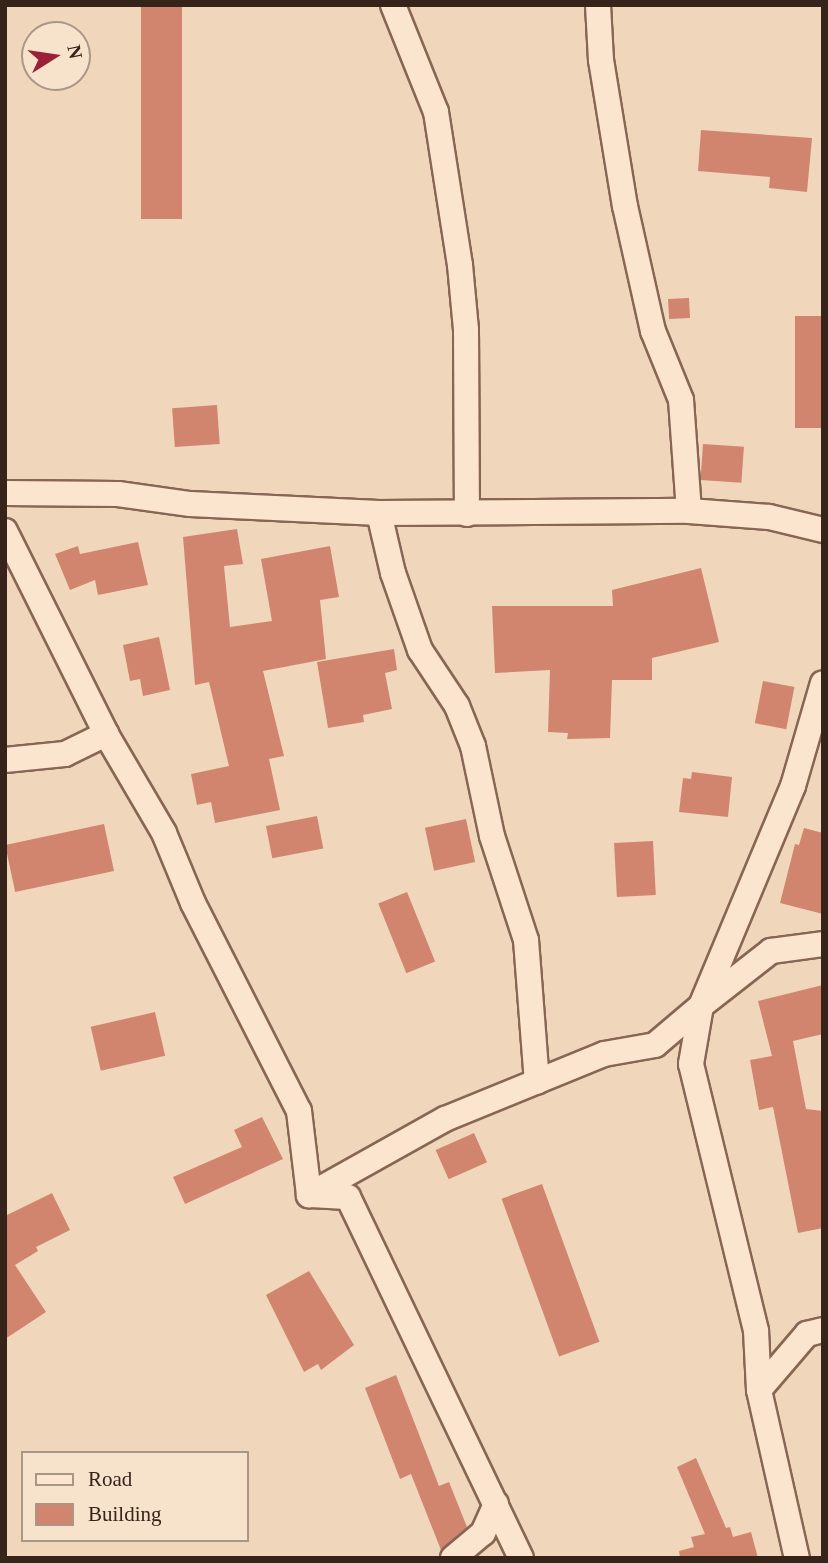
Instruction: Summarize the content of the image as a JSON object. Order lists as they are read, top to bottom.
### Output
{
  "legend": ["Road", "Building"],
  "north": "right"
}
